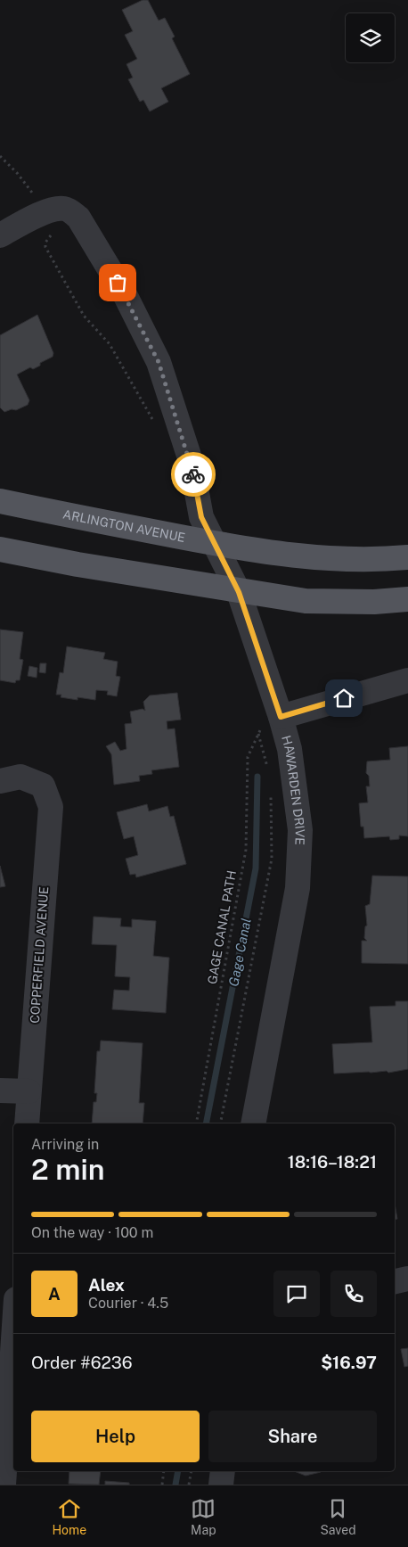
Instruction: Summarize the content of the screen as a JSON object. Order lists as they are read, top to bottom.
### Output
{
  "streets": {
    "main road": ["ARLINGTON AVENUE"],
    "street": ["HAWARDEN DRIVE", "COPPERFIELD AVENUE"],
    "path": ["GAGE CANAL PATH"]
  },
  "crossings": [
    ["ARLINGTON AVENUE", "HAWARDEN DRIVE"],
    ["HAWARDEN DRIVE", "GAGE CANAL PATH"]
  ],
  "water": ["Gage Canal"],
  "page": {
    "heading": ["2 min", "Arriving in", "18:16–18:21"],
    "panel": [
      "Alex",
      "Courier · 4.5",
      "Order #6236",
      "$16.97"
    ],
    "bar": "On the way · 100 m",
    "round": "A",
    "buttons": ["Help", "Share"],
    "tabs": ["Home", "Map", "Saved"]
  }
}
